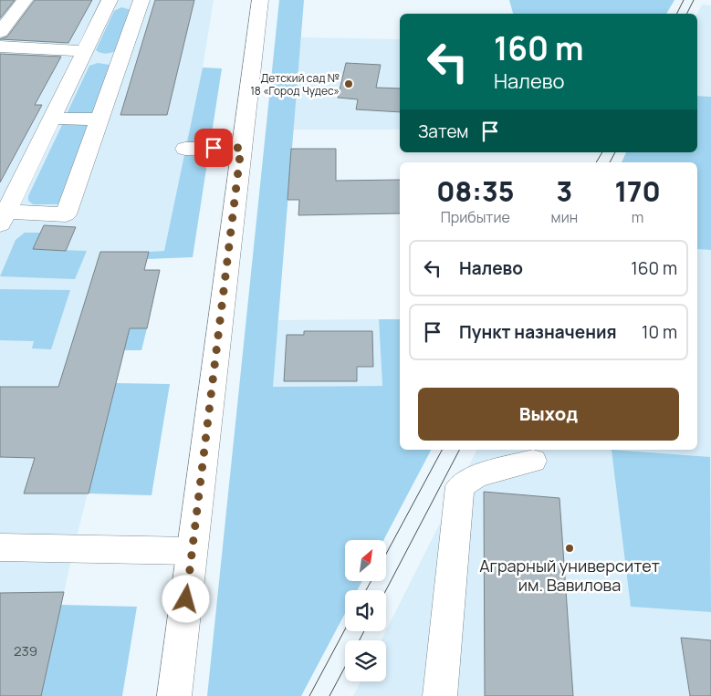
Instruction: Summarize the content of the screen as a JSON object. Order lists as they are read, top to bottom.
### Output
{
  "places": ["Детский сад № 18 «Город Чудес»", "Аграрный университет им. Вавилова"],
  "house_numbers": ["239"],
  "north": "top right",
  "page": {
    "turn": ["160 m", "Налево"],
    "then": "Затем",
    "eta": [
      "08:35",
      "Прибытие",
      "3",
      "мин",
      "170",
      "m"
    ],
    "list": [
      {
        "name": "Налево",
        "value": "160 m"
      },
      {
        "name": "Пункт назначения",
        "value": "10 m"
      }
    ],
    "buttons": "Выход"
  }
}
